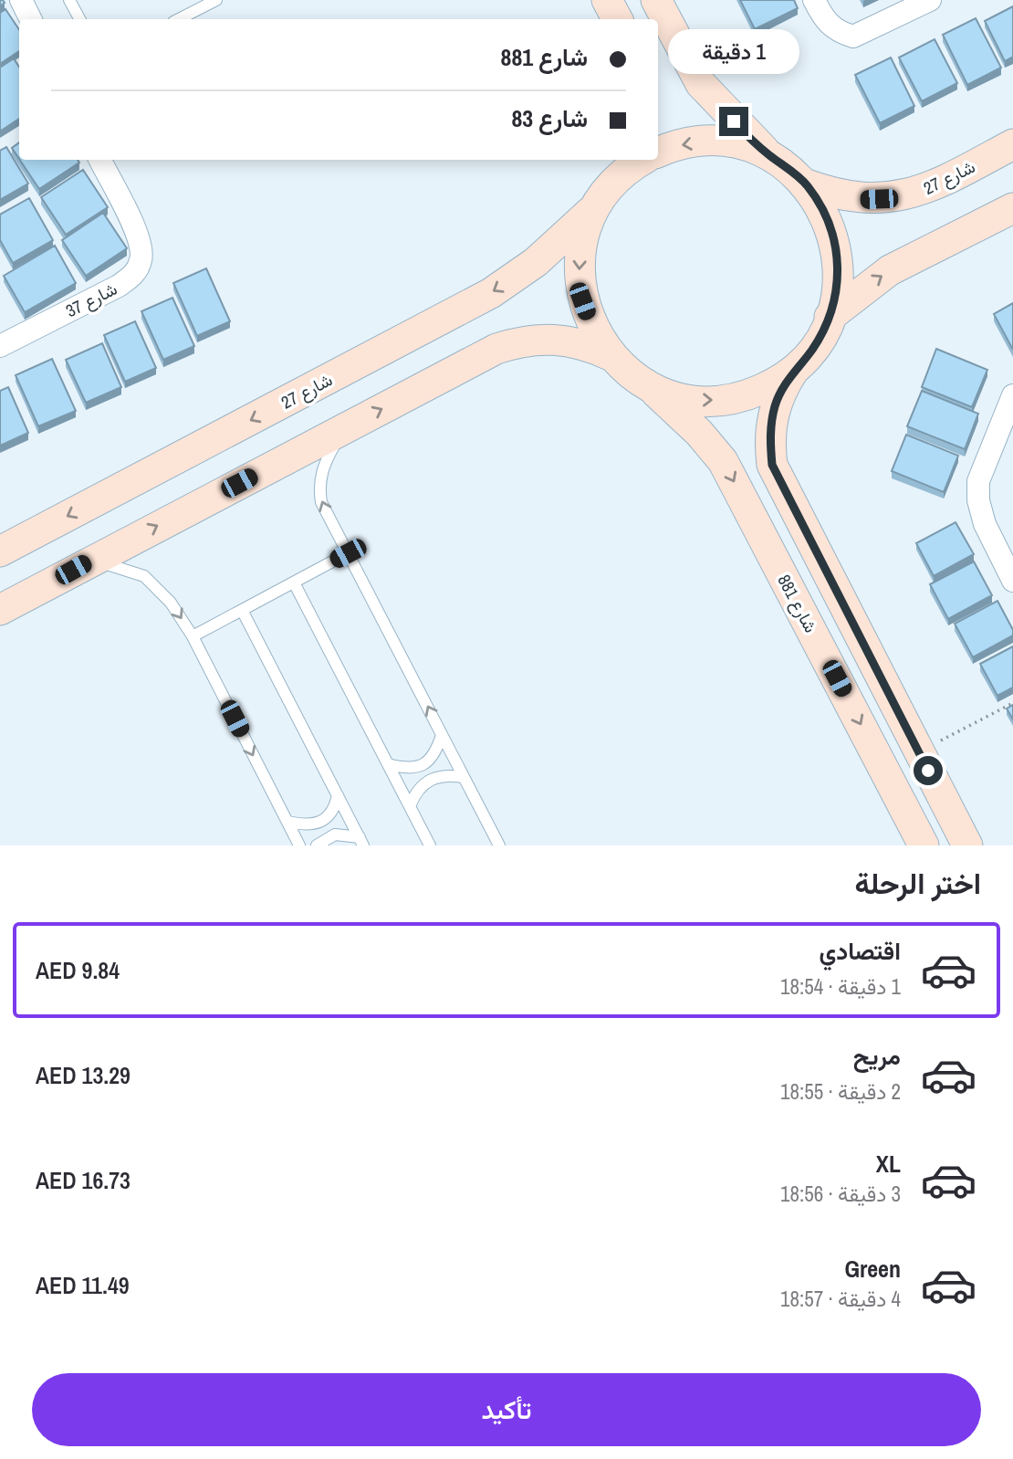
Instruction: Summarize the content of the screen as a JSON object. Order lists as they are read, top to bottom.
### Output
{
  "streets": {
    "main road": ["شارع 27", "شارع 881"],
    "street": ["شارع 37"]
  },
  "page": {
    "banner": ["شارع 881", "شارع 83"],
    "bubble": "1 دقيقة",
    "heading": "اختر الرحلة",
    "list": [
      {
        "name": "اقتصادي",
        "note": "1 دقيقة · 18:54",
        "value": "AED 9.84"
      },
      {
        "name": "مريح",
        "note": "2 دقيقة · 18:55",
        "value": "AED 13.29"
      },
      {
        "name": "XL",
        "note": "3 دقيقة · 18:56",
        "value": "AED 16.73"
      },
      {
        "name": "Green",
        "note": "4 دقيقة · 18:57",
        "value": "AED 11.49"
      }
    ],
    "buttons": "تأكيد"
  }
}
